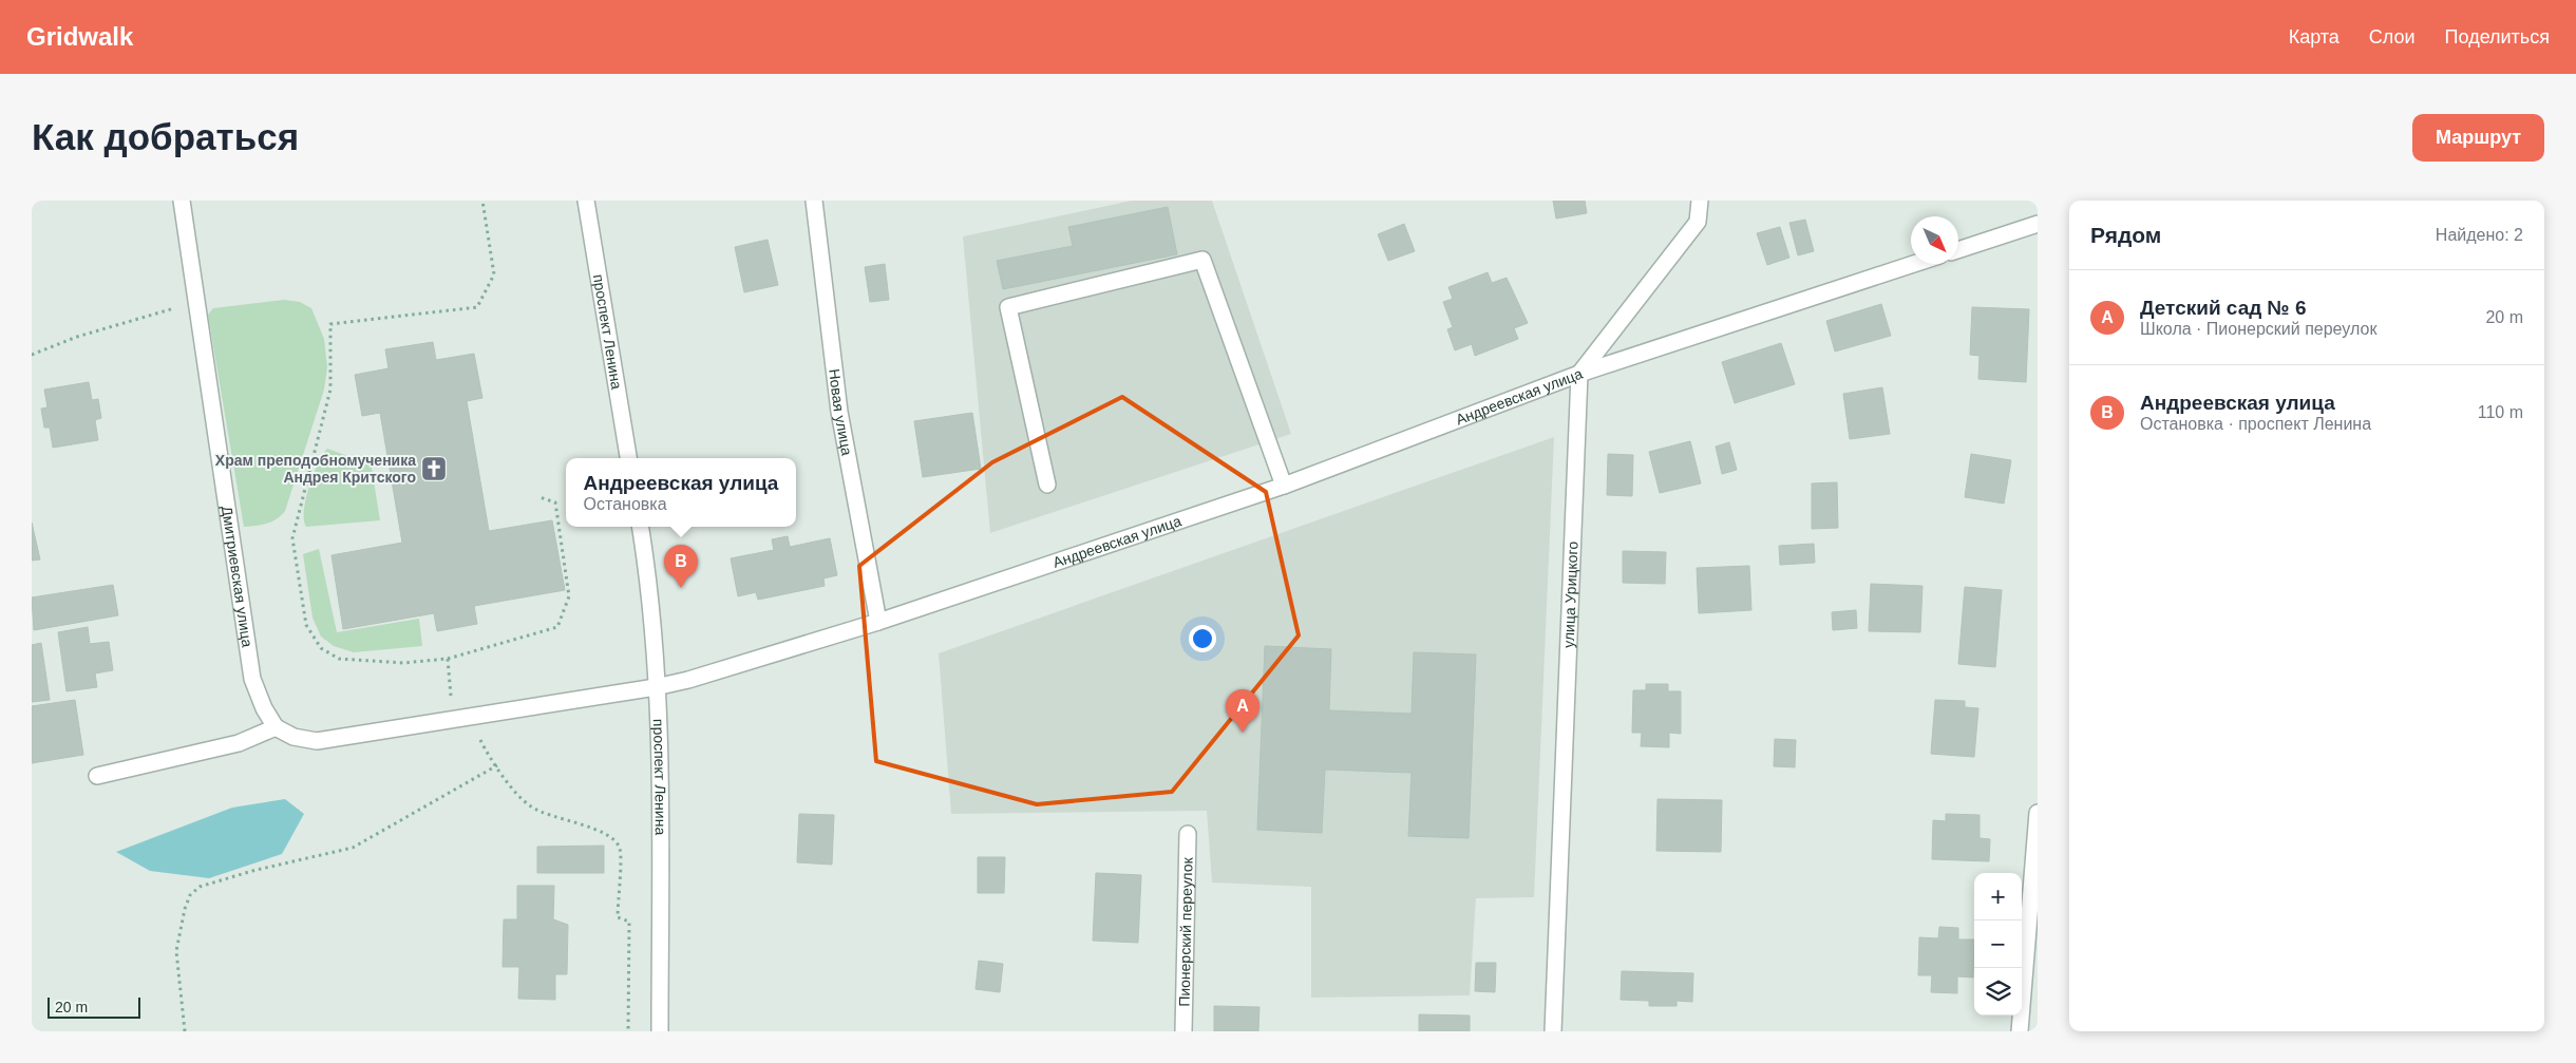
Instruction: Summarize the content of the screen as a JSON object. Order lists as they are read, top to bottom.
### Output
{
  "streets": {
    "street": [
      "проспект Ленина",
      "Андреевская улица",
      "Новая улица",
      "Дмитриевская улица",
      "улица Урицкого",
      "Пионерский переулок"
    ]
  },
  "crossings": [
    ["проспект Ленина", "Андреевская улица"],
    ["Андреевская улица", "Новая улица"],
    ["Андреевская улица", "Дмитриевская улица"],
    ["Андреевская улица", "улица Урицкого"]
  ],
  "places": {
    "church": ["Храм преподобномученика Андрея Критского"]
  },
  "scale_bar": "20 m",
  "north": "bottom right",
  "page": {
    "header": "Gridwalk",
    "nav": ["Карта", "Слои", "Поделиться"],
    "buttons": "Маршрут",
    "title": "Как добраться",
    "heading": ["Рядом", "Найдено: 2"],
    "list": [
      {
        "mark": "A",
        "name": "Детский сад № 6",
        "note": "Школа · Пионерский переулок",
        "value": "20 m"
      },
      {
        "mark": "B",
        "name": "Андреевская улица",
        "note": "Остановка · проспект Ленина",
        "value": "110 m"
      }
    ],
    "popup": ["Андреевская улица", "Остановка"],
    "pins": ["B", "A"],
    "map_buttons": ["+", "−"],
    "scale": "20 m"
  }
}
